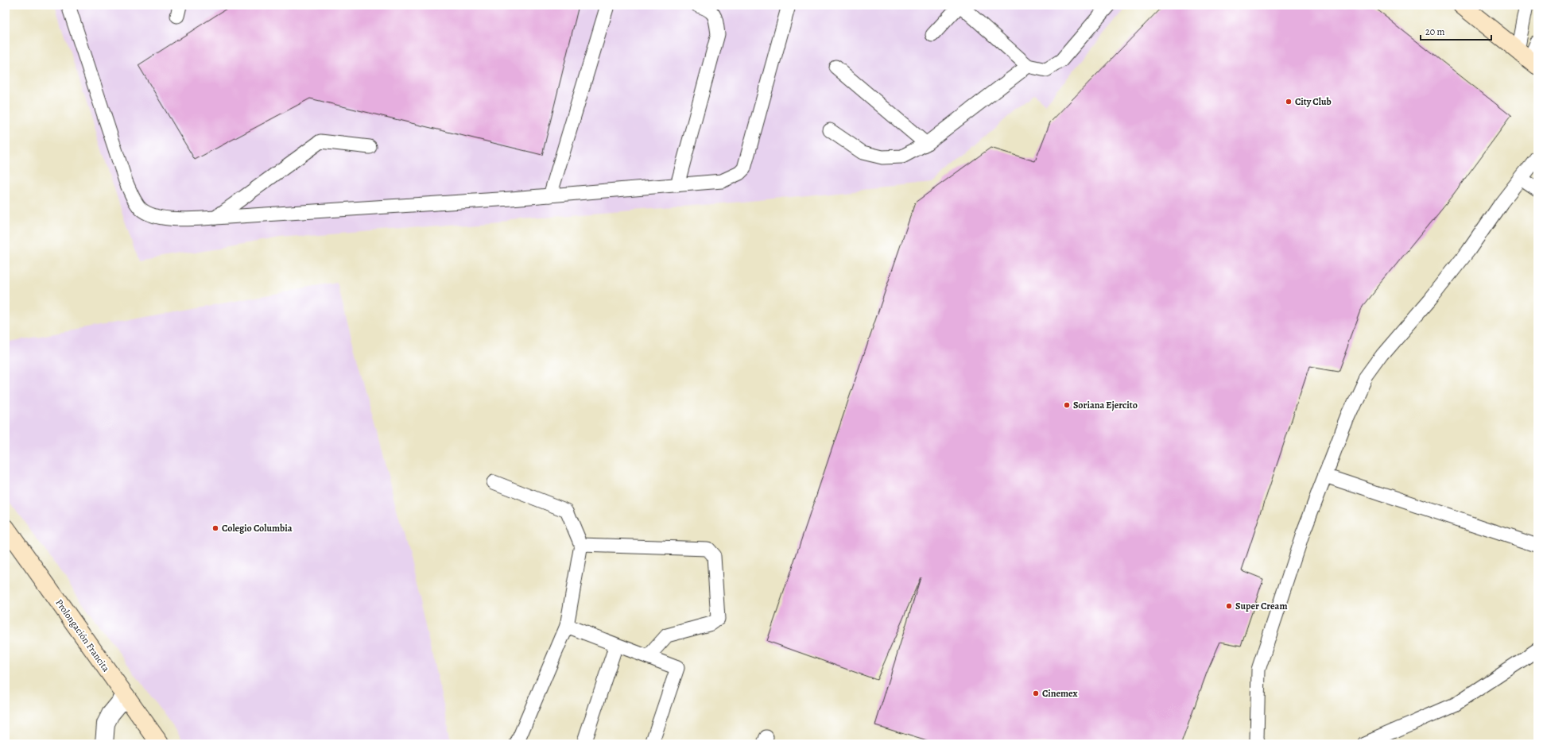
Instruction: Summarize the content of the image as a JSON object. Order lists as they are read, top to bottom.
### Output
{
  "streets": {
    "main road": ["Prolongación Francita"]
  },
  "places": [
    "City Club",
    "Soriana Ejercito",
    "Colegio Columbia",
    "Super Cream",
    "Cinemex"
  ],
  "scale_bar": "20 m"
}
